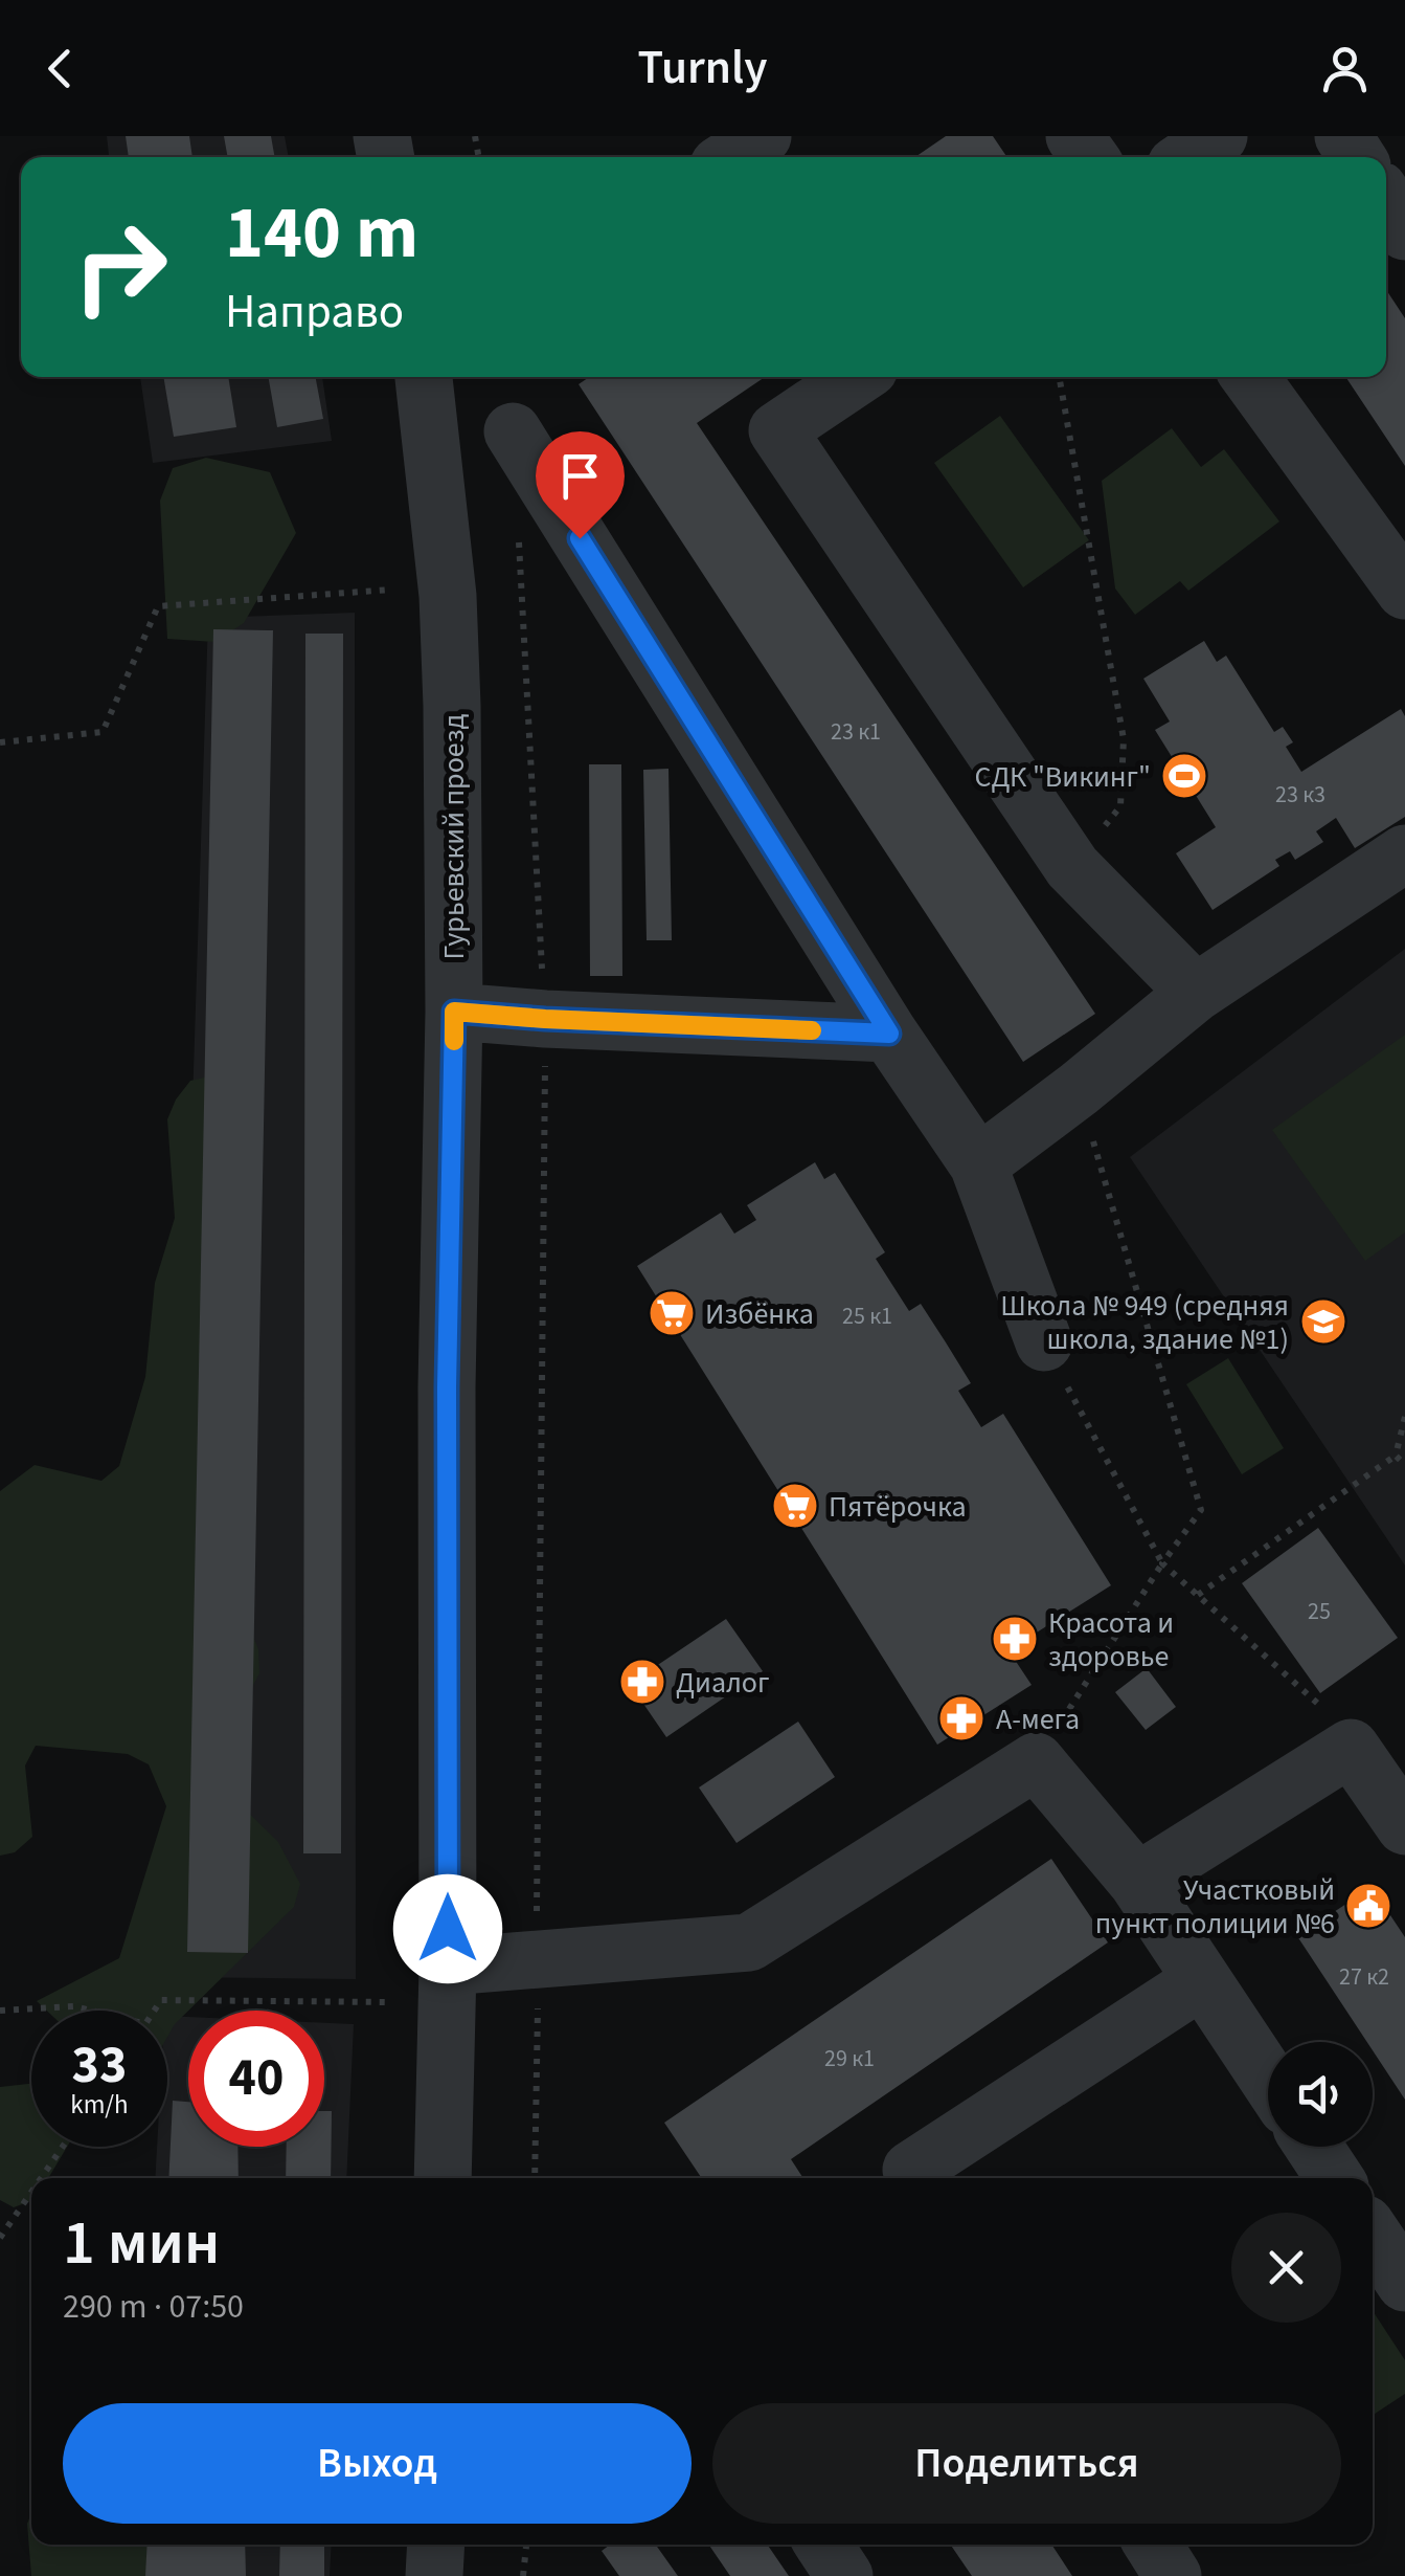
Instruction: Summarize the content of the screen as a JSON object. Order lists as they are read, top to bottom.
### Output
{
  "streets": {
    "street": ["Гурьевский проезд"]
  },
  "places": {
    "sports": ["СДК \"Викинг\""],
    "supermarket": ["Избёнка", "Пятёрочка"],
    "school or university": ["Школа № 949 (средняя школа, здание №1)"],
    "pharmacy": ["Красота и здоровье", "Диалог", "А-мега"],
    "public building": ["Участковый пункт полиции №6"]
  },
  "house_numbers": [
    "23 к1",
    "23 к3",
    "25 к1",
    "25",
    "27 к2",
    "29 к1"
  ],
  "page": {
    "header": "Turnly",
    "turn": ["140 m", "Направо"],
    "speed": "33 km/h",
    "limit": "40",
    "heading": ["1 мин", "290 m · 07:50"],
    "buttons": ["Выход", "Поделиться"]
  }
}
